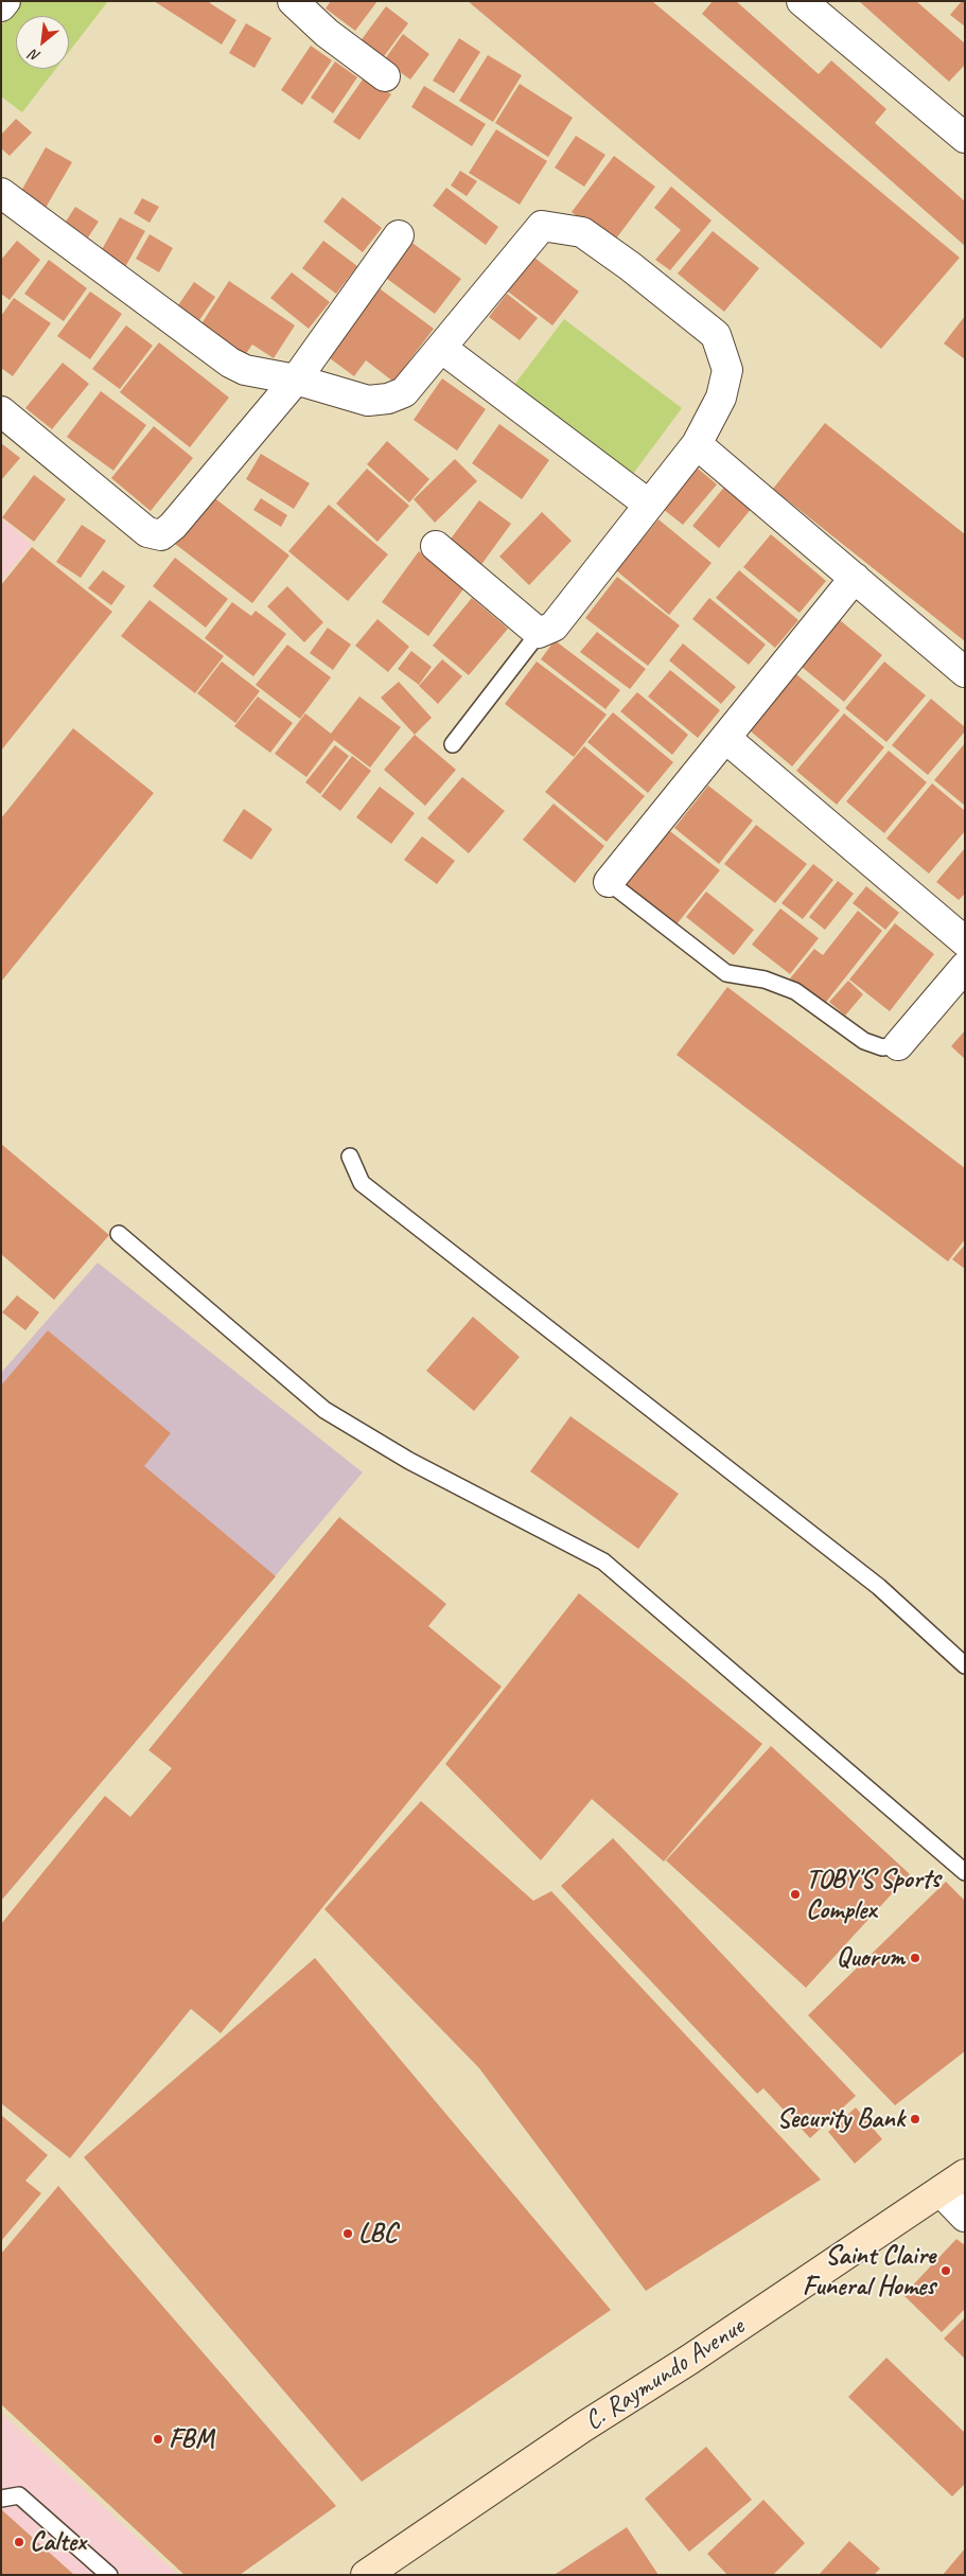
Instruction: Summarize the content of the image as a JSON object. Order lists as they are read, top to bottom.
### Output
{
  "streets": {
    "main road": ["C. Raymundo Avenue"]
  },
  "places": [
    "TOBY'S Sports Complex",
    "Quorum",
    "Security Bank",
    "LBC",
    "Saint Claire Funeral Homes",
    "FBM",
    "Caltex"
  ],
  "north": "bottom left"
}
